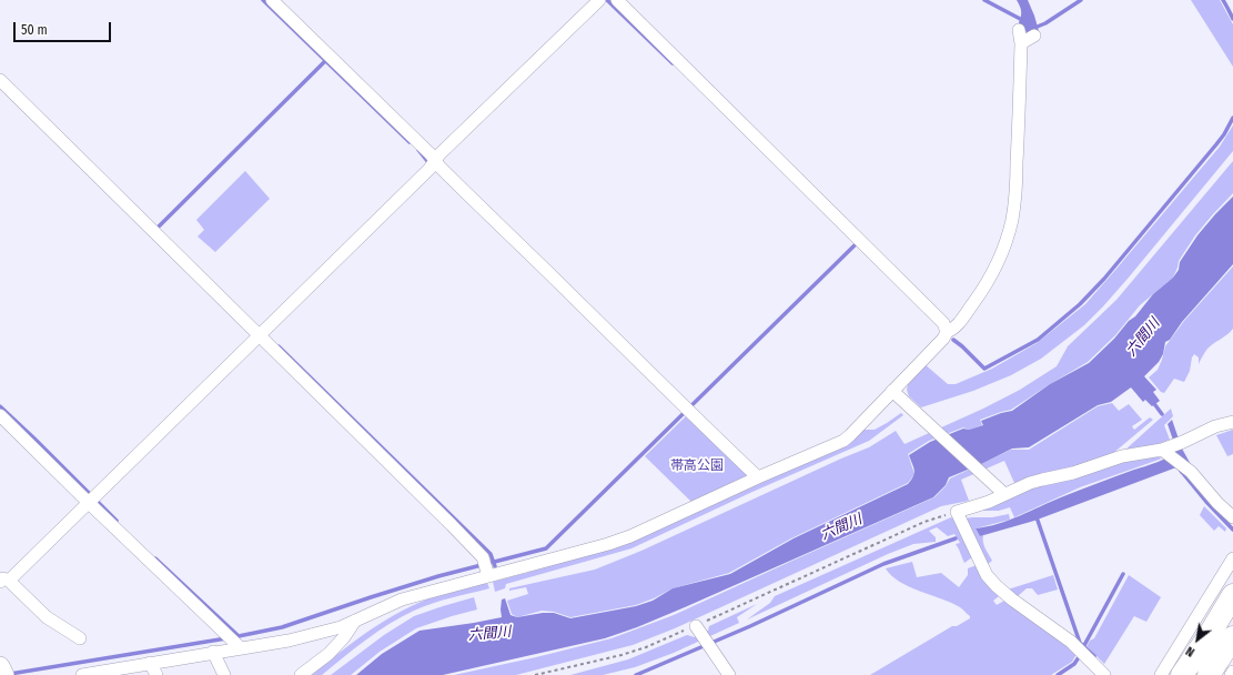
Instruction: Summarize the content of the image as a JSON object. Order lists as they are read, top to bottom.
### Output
{
  "water": ["六間川"],
  "parks": ["帯高公園"],
  "scale_bar": "50 m",
  "north": "bottom left"
}
